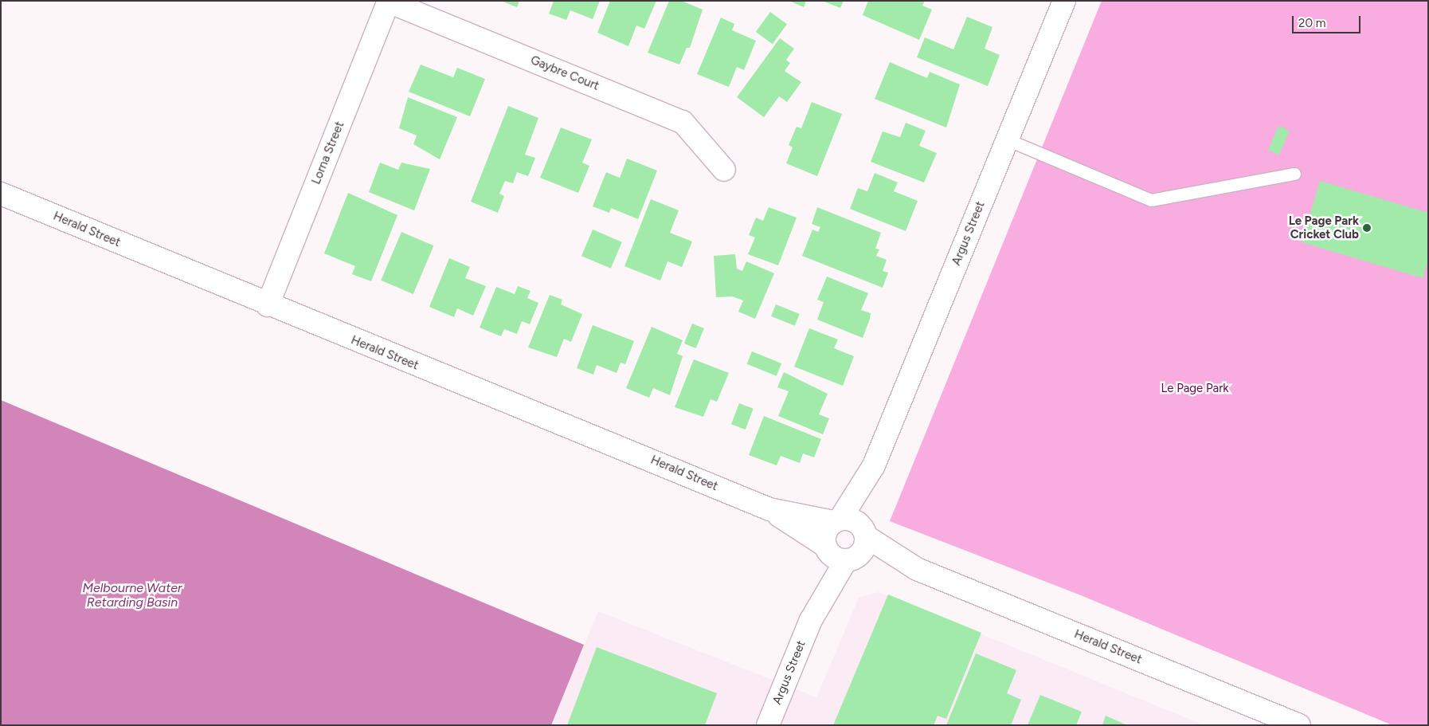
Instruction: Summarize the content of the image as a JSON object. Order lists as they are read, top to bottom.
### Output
{
  "streets": {
    "street": [
      "Gaybre Court",
      "Lorna Street",
      "Herald Street",
      "Argus Street"
    ]
  },
  "crossings": [
    ["Gaybre Court", "Lorna Street"],
    ["Lorna Street", "Herald Street"],
    ["Herald Street", "Argus Street"]
  ],
  "water": ["Melbourne Water Retarding Basin"],
  "parks": ["Le Page Park"],
  "places": ["Le Page Park Cricket Club"],
  "scale_bar": "20 m"
}
